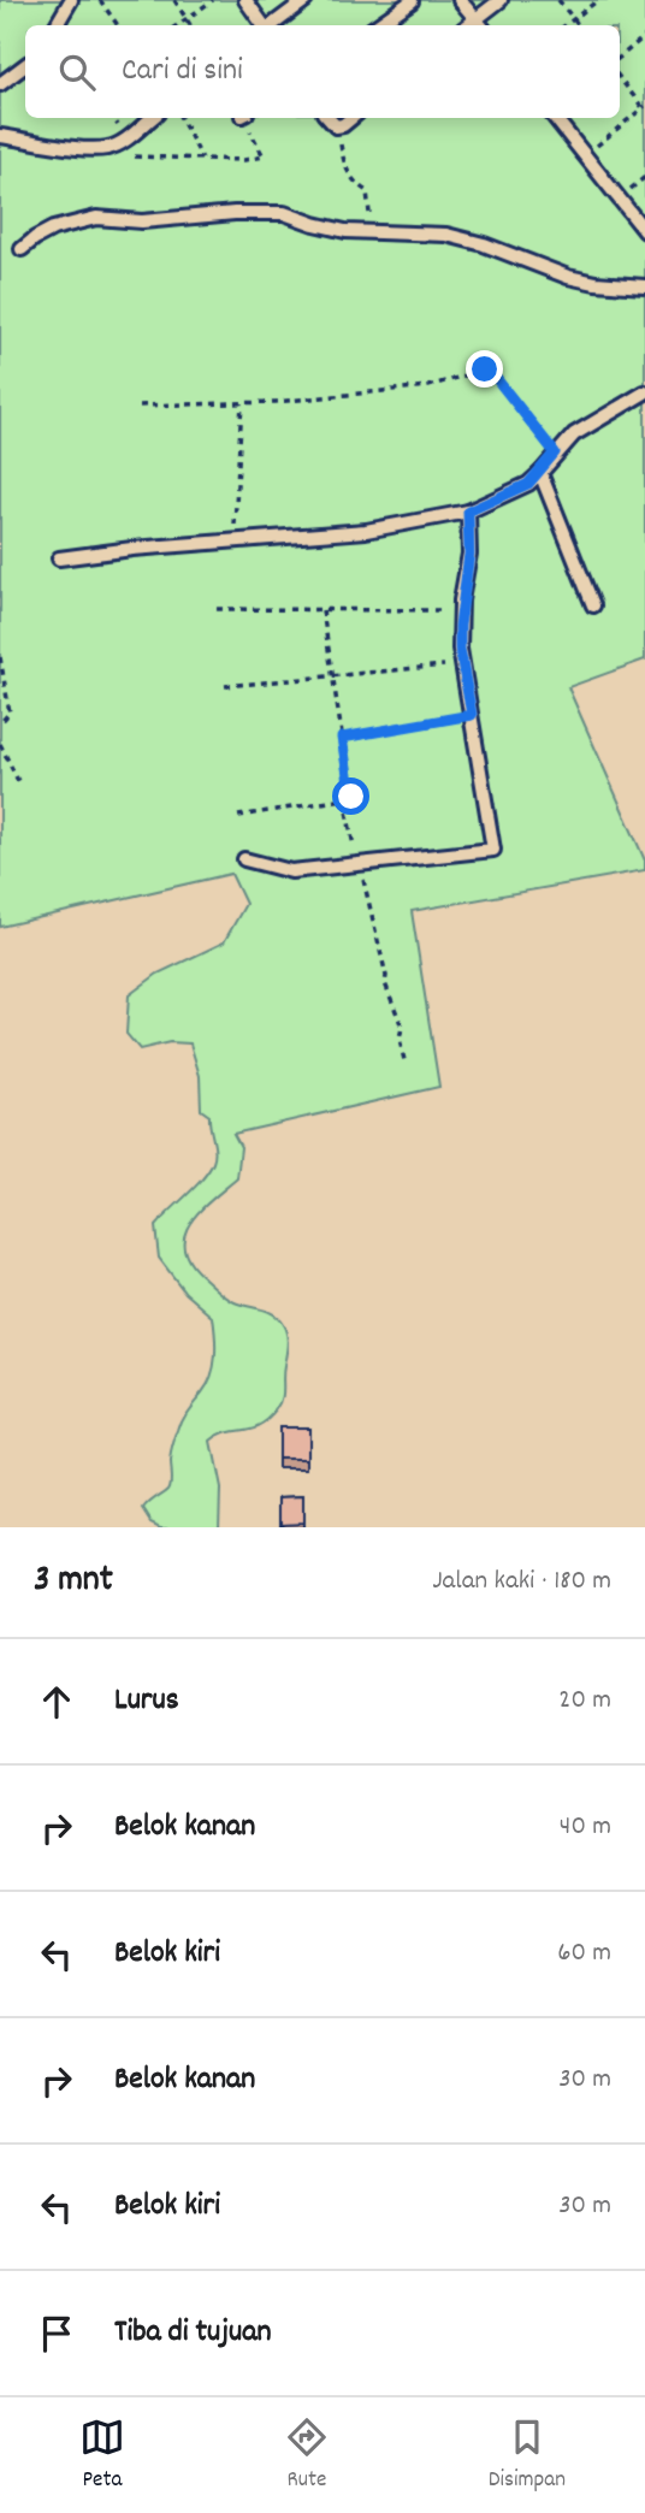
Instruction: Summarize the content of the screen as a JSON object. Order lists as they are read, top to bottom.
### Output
{
  "page": {
    "search": "Cari di sini",
    "heading": ["3 mnt", "Jalan kaki · 180 m"],
    "list": [
      ["Lurus", "20 m"],
      ["Belok kanan", "40 m"],
      ["Belok kiri", "60 m"],
      ["Belok kanan", "30 m"],
      ["Belok kiri", "30 m"],
      "Tiba di tujuan"
    ],
    "nav": ["Peta", "Rute", "Disimpan"]
  }
}
